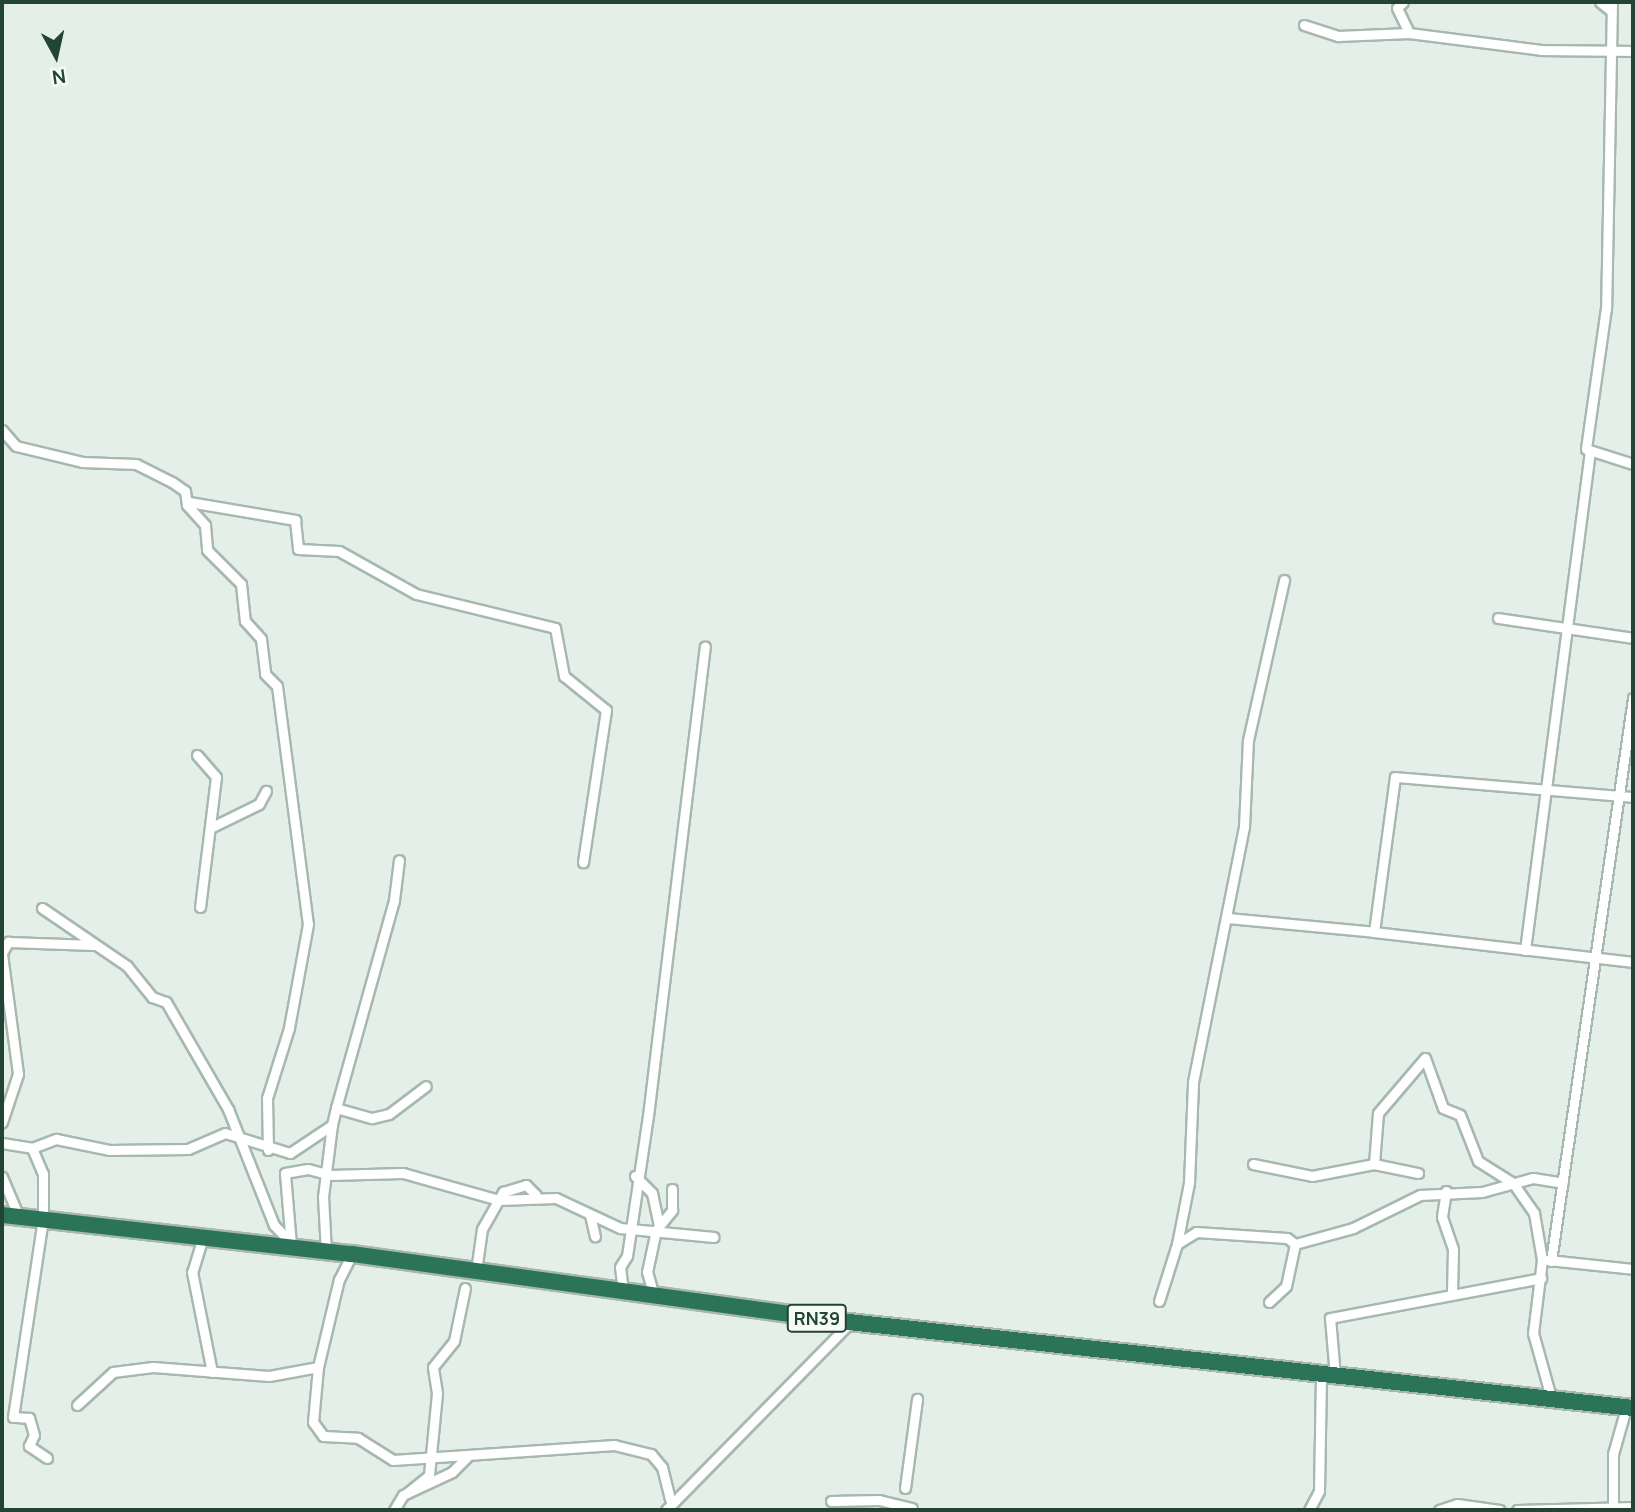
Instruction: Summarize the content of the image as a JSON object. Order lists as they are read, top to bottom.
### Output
{
  "streets": {
    "highway": ["RN39"]
  },
  "north": "bottom"
}
